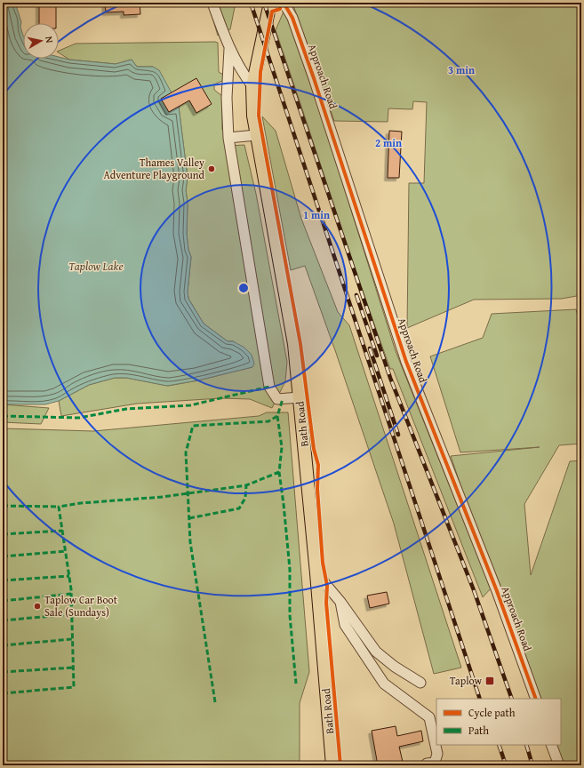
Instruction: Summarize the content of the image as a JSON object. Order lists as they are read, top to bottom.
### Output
{
  "streets": {
    "main road": ["Bath Road"],
    "street": ["Approach Road"]
  },
  "water": ["Taplow Lake"],
  "places": {
    "other": ["Thames Valley Adventure Playground", "Taplow Car Boot Sale (Sundays)"],
    "transit": ["Taplow"]
  },
  "legend": ["Cycle path", "Path"],
  "north": "right",
  "rings": ["3 min", "2 min", "1 min"]
}
